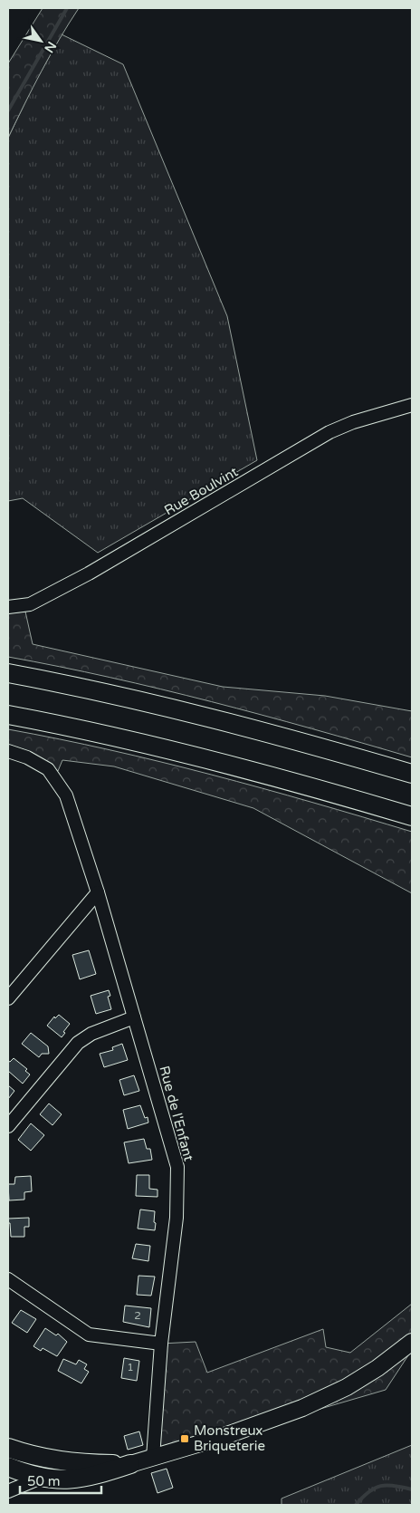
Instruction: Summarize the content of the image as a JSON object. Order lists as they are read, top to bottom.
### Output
{
  "streets": {
    "street": ["Rue Boulvint", "Rue de l'Enfant"]
  },
  "places": {
    "transit": ["Monstreux Briqueterie"]
  },
  "house_numbers": ["2", "1"],
  "scale_bar": "50 m",
  "north": "bottom right"
}
